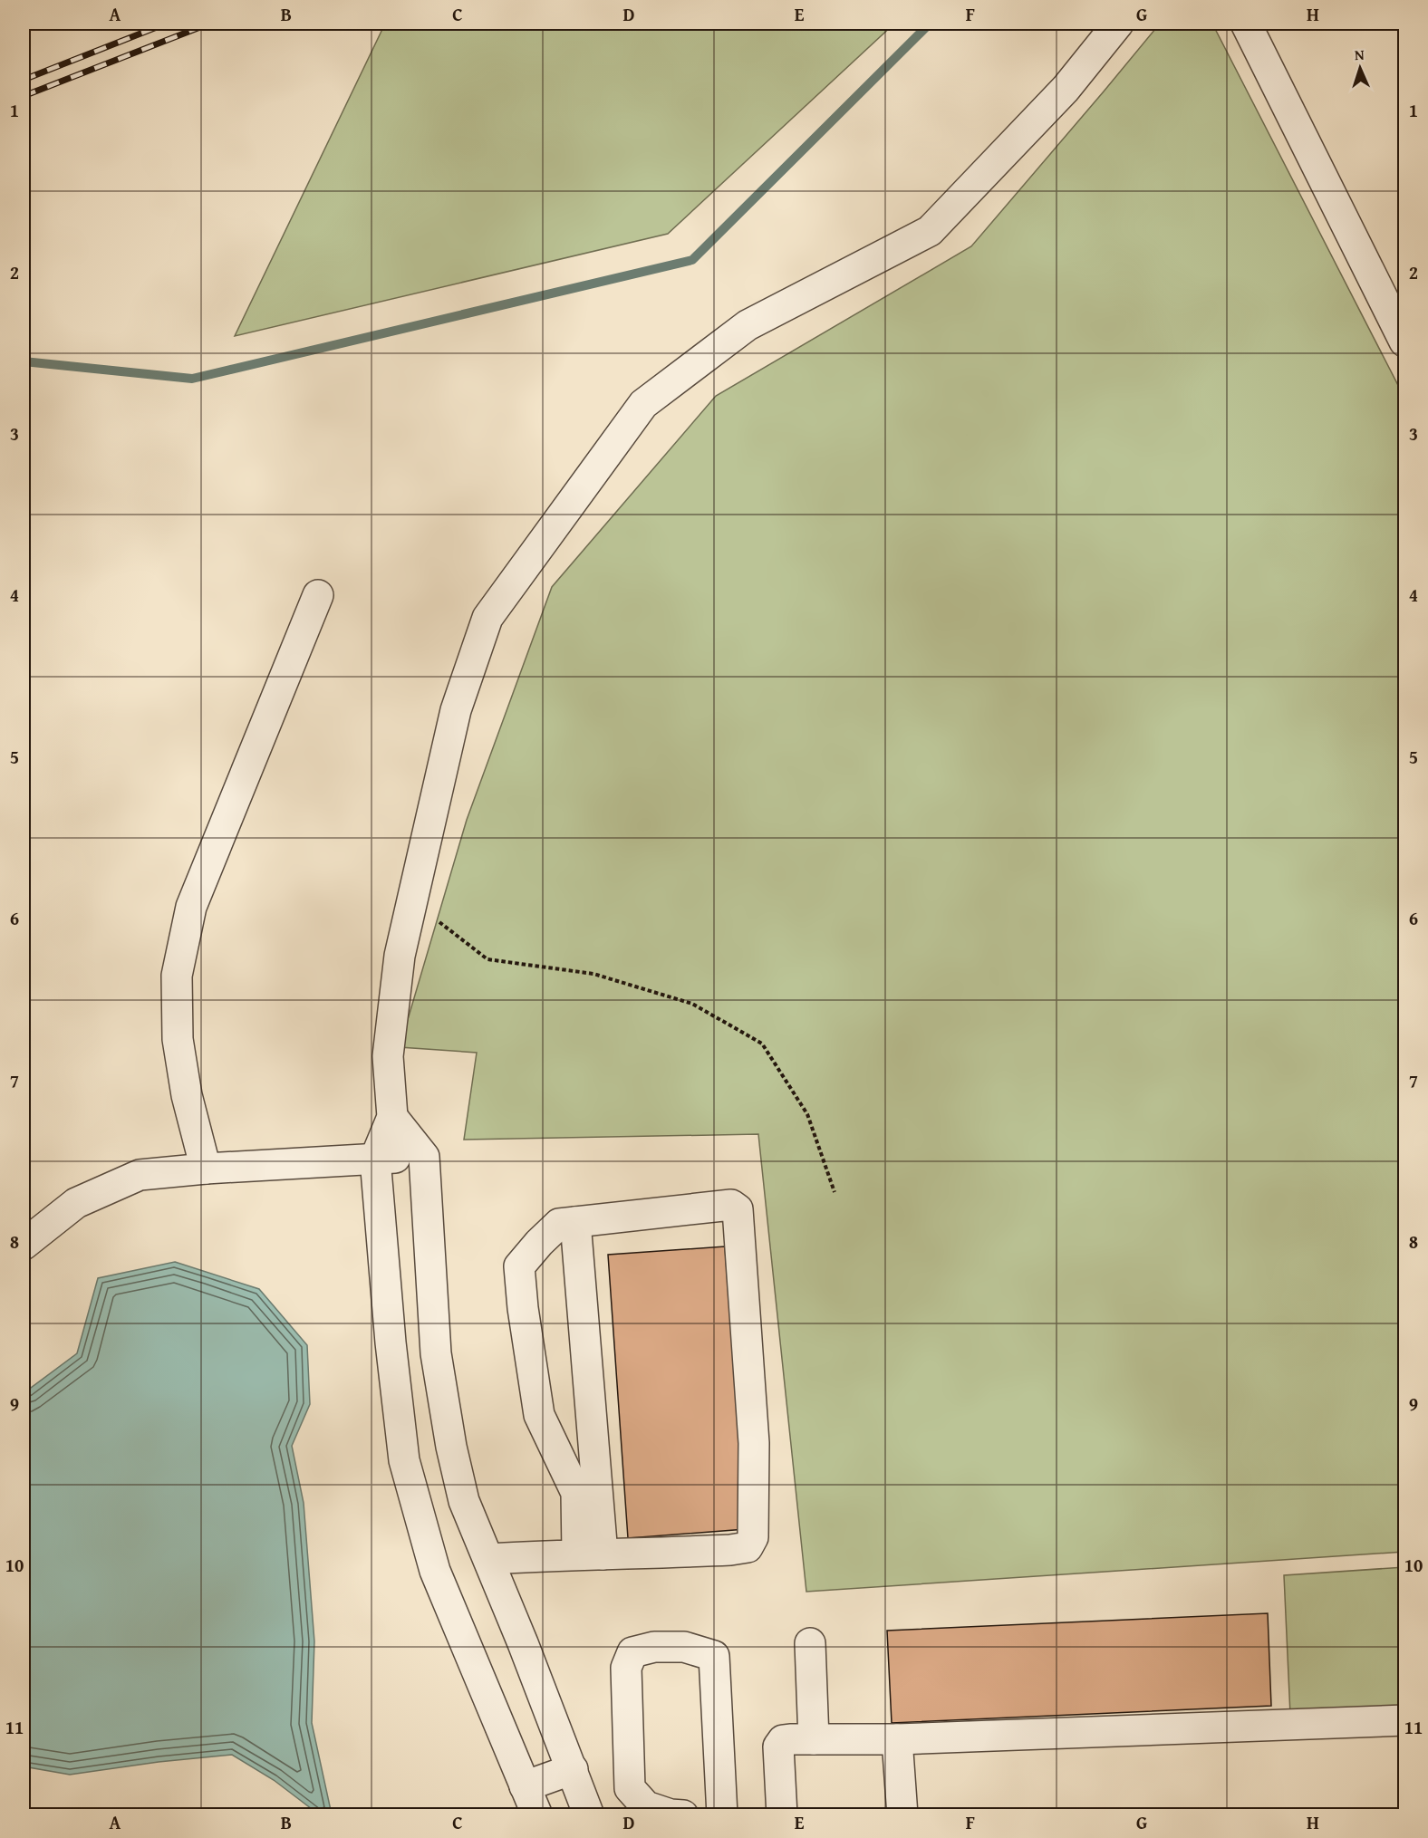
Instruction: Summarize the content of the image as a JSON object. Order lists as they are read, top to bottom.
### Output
{
  "north": "top",
  "grid": {
    "columns": [
      "A",
      "B",
      "C",
      "D",
      "E",
      "F",
      "G",
      "H"
    ],
    "rows": [
      "1",
      "2",
      "3",
      "4",
      "5",
      "6",
      "7",
      "8",
      "9",
      "10",
      "11"
    ]
  }
}
